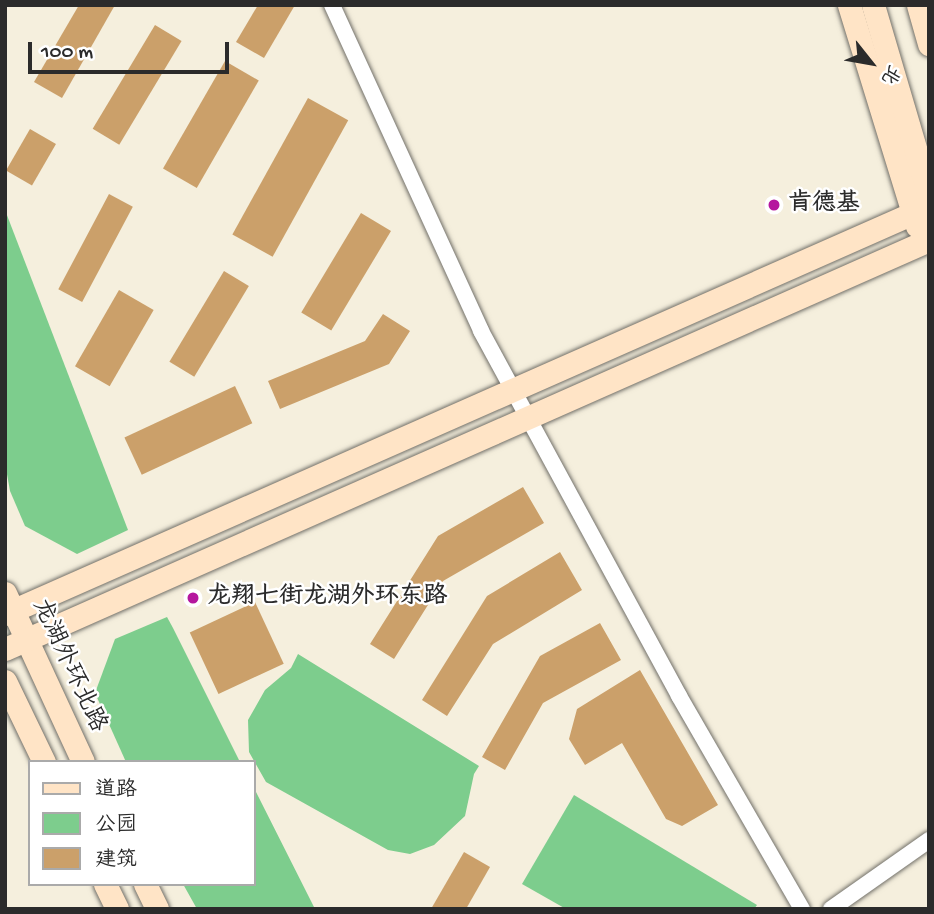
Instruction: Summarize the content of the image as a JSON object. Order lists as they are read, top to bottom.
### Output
{
  "streets": {
    "street": ["龙湖外环北路"]
  },
  "places": ["肯德基", "龙翔七街龙湖外环东路"],
  "legend": ["道路", "公园", "建筑"],
  "scale_bar": "100 m",
  "north": "bottom right"
}
